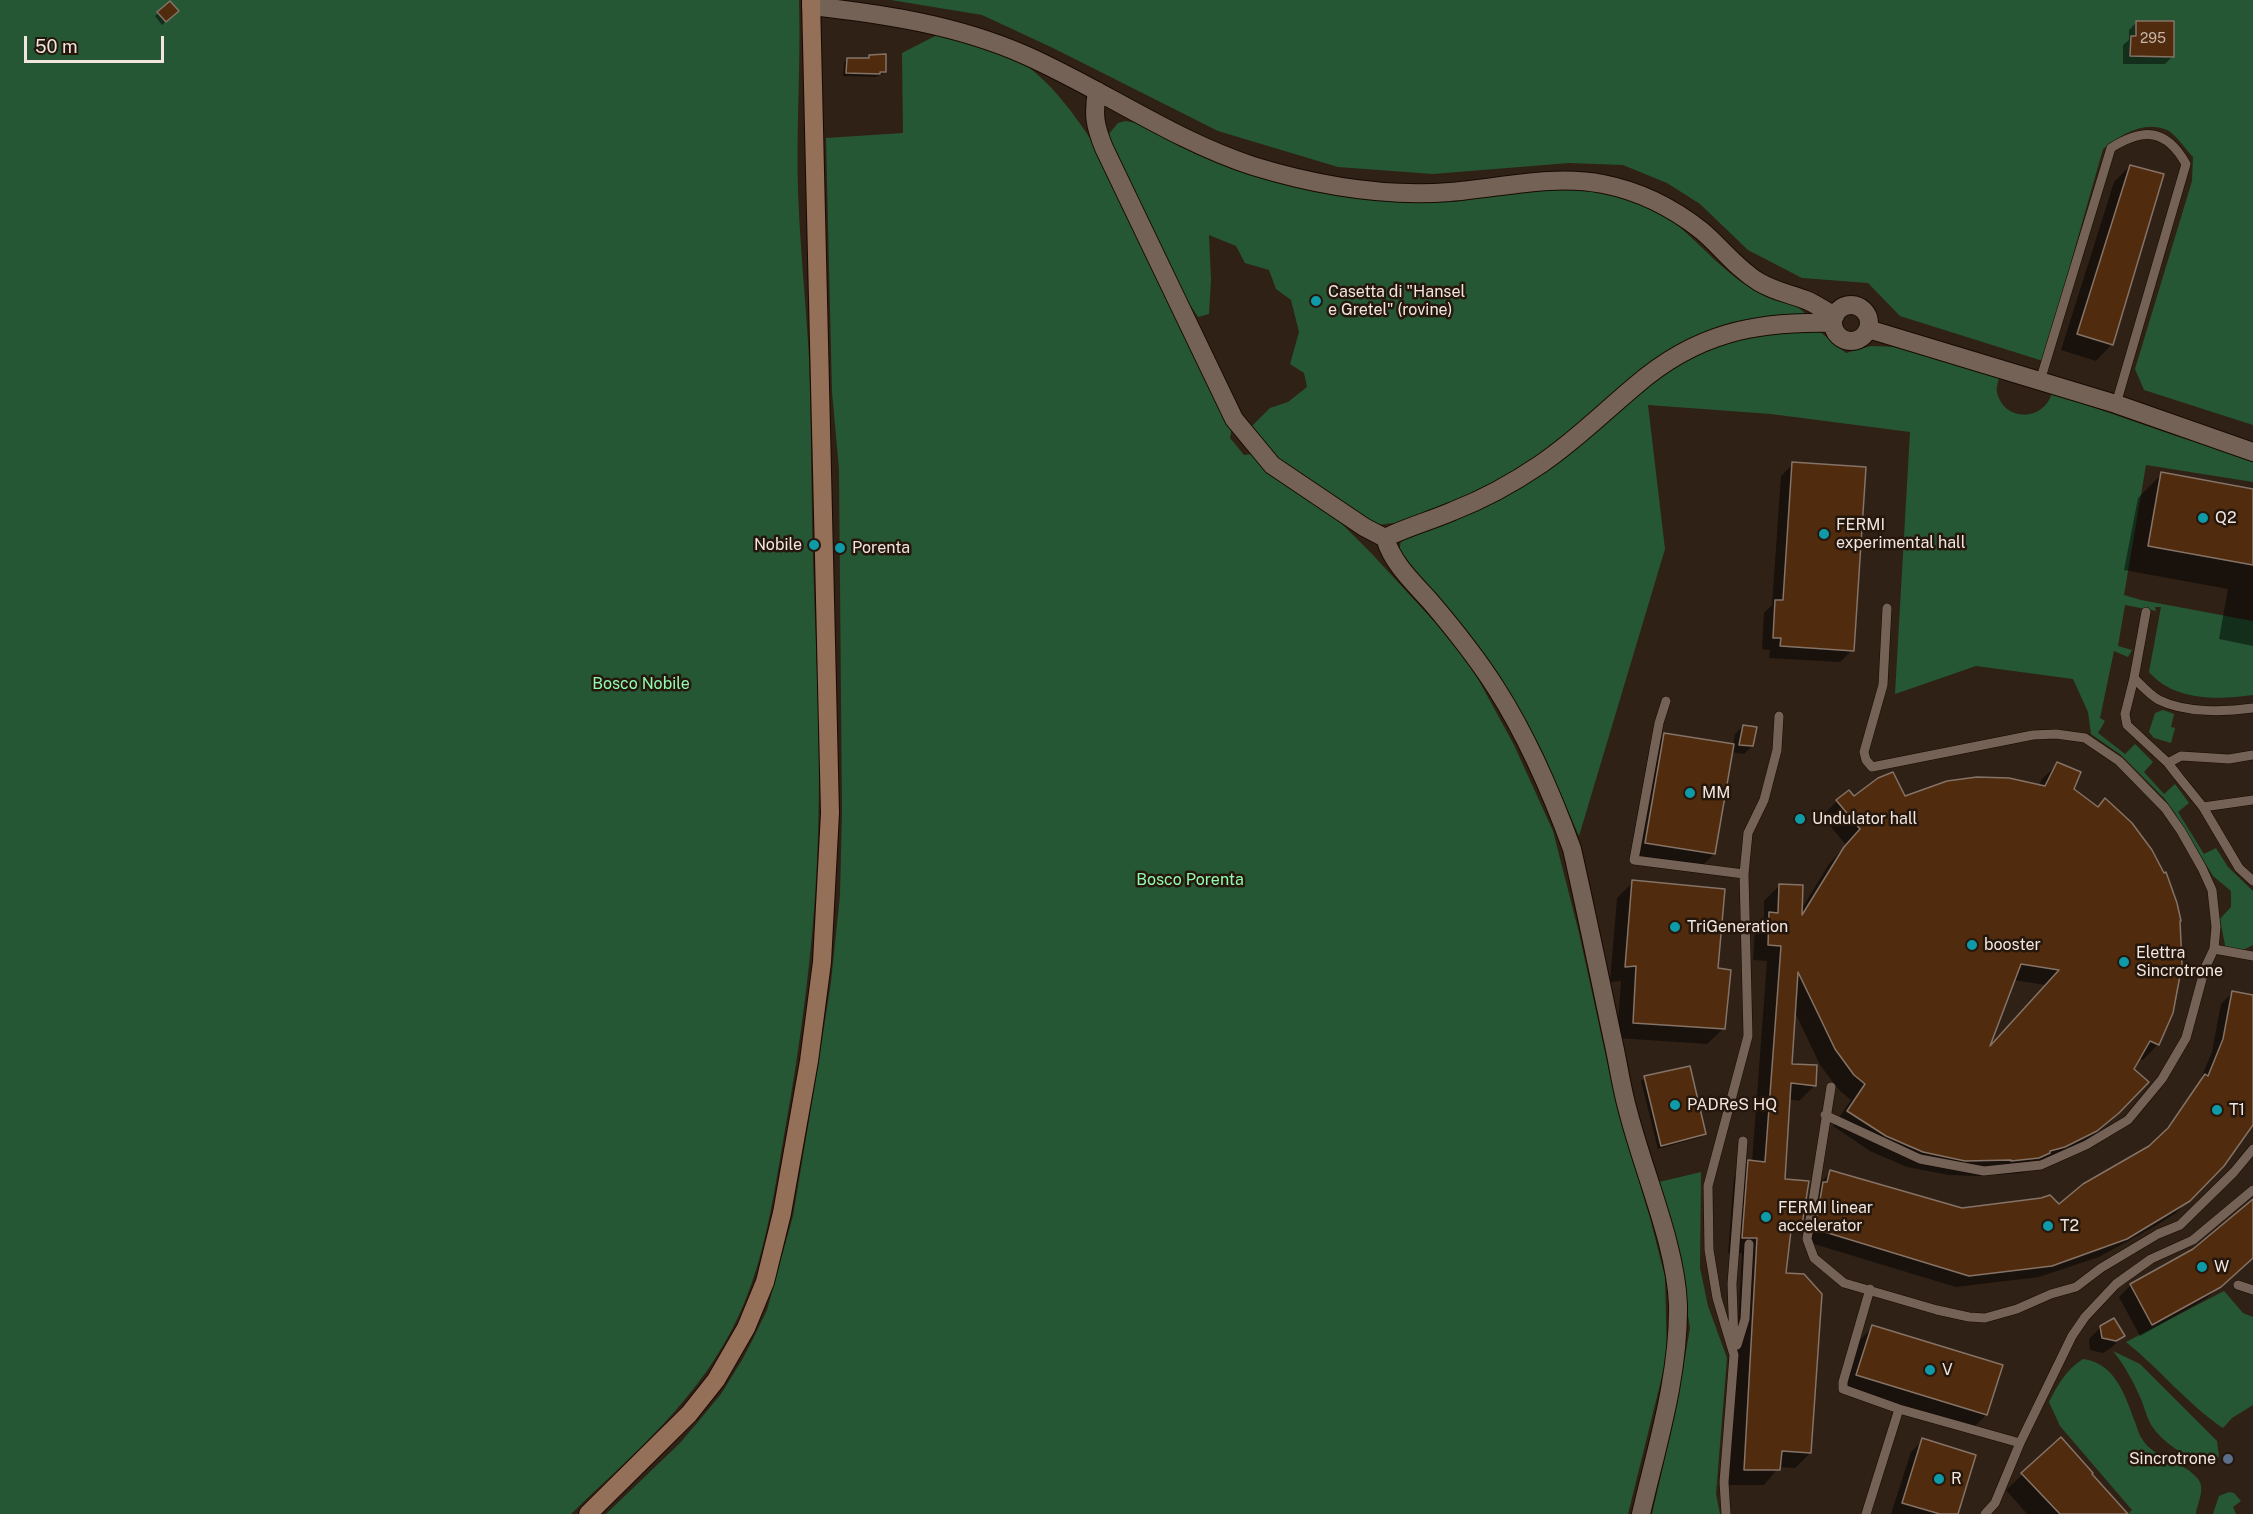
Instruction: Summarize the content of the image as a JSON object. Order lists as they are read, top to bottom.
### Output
{
  "parks": ["Bosco Nobile", "Bosco Porenta"],
  "places": [
    "Casetta di \"Hansel e Gretel\" (rovine)",
    "Q2",
    "FERMI experimental hall",
    "Nobile",
    "Porenta",
    "MM",
    "Undulator hall",
    "TriGeneration",
    "booster",
    "Elettra Sincrotrone",
    "PADReS HQ",
    "T1",
    "FERMI linear accelerator",
    "T2",
    "W",
    "V",
    "Sincrotrone",
    "R"
  ],
  "house_numbers": ["295"],
  "scale_bar": "50 m"
}
